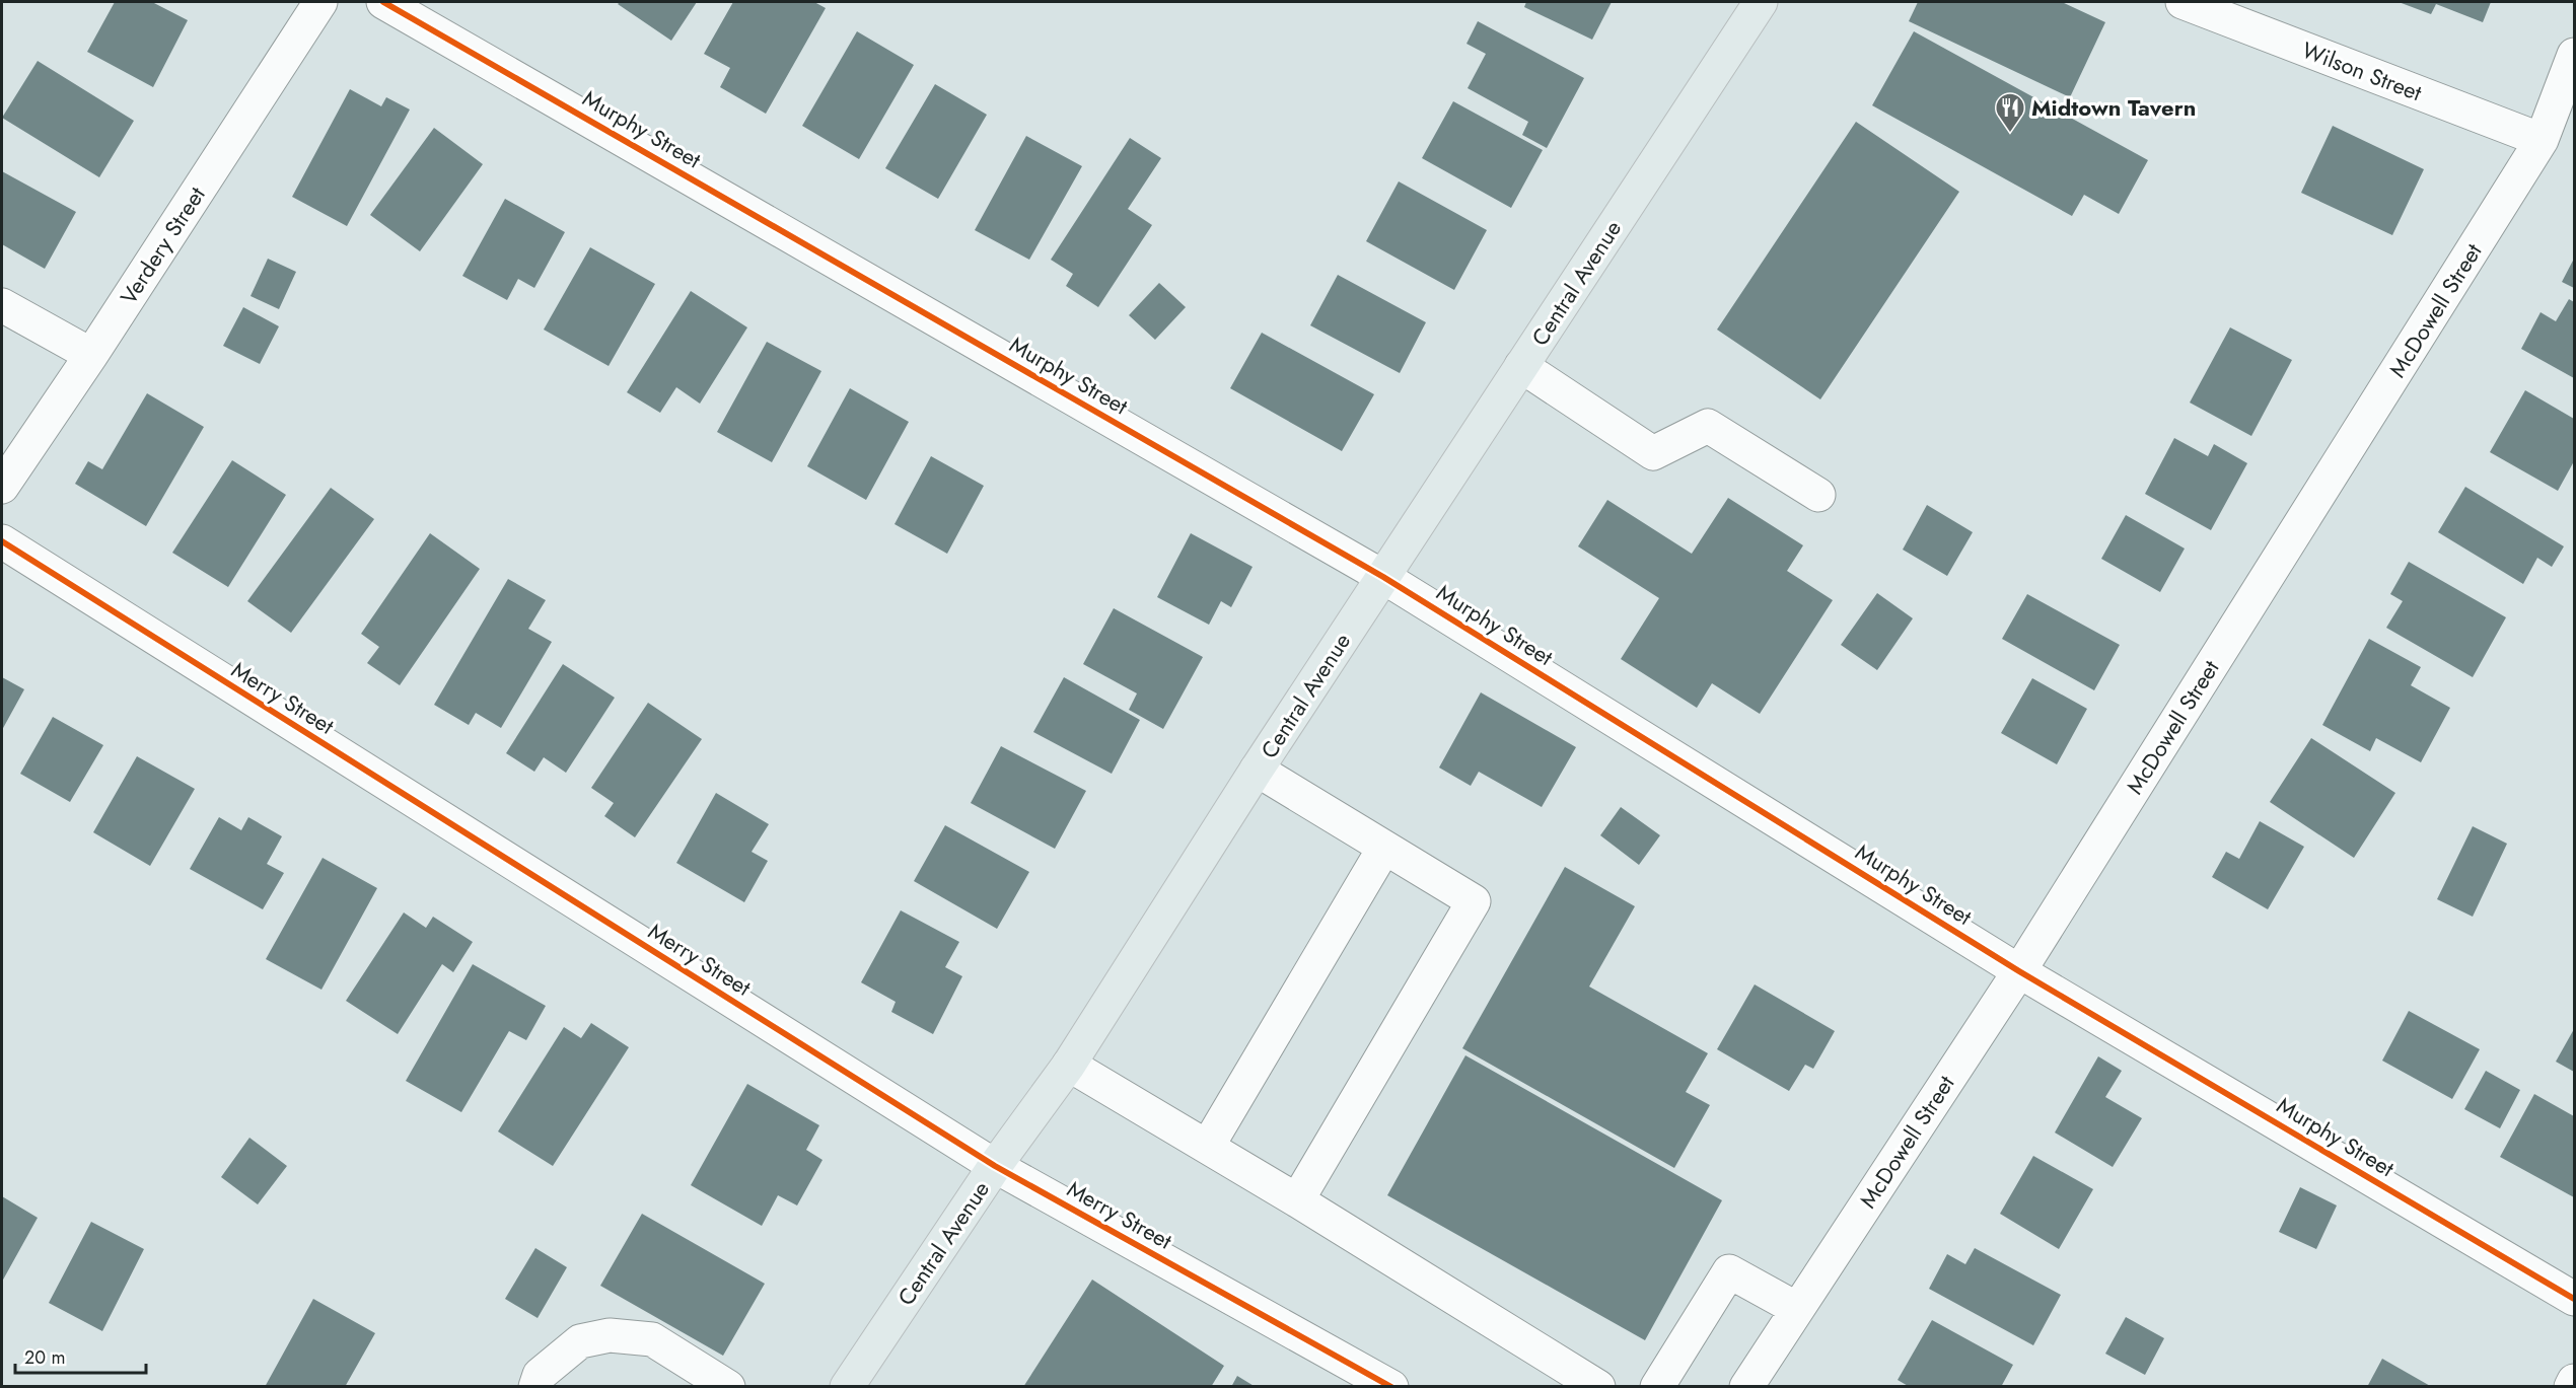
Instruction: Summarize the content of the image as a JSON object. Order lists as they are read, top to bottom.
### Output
{
  "streets": {
    "main road": ["Central Avenue"],
    "street": [
      "Wilson Street",
      "Murphy Street",
      "Verdery Street",
      "McDowell Street",
      "Merry Street"
    ]
  },
  "crossings": [
    ["Wilson Street", "McDowell Street"],
    ["Murphy Street", "Central Avenue"],
    ["Murphy Street", "McDowell Street"],
    ["Central Avenue", "Merry Street"]
  ],
  "places": {
    "restaurant": ["Midtown Tavern"]
  },
  "scale_bar": "20 m"
}
